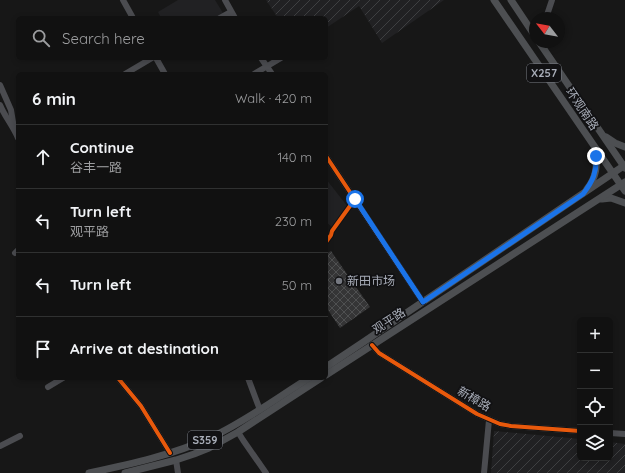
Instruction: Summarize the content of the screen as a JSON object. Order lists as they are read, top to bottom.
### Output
{
  "streets": {
    "main road": [
      "X257",
      "环观南路",
      "观平路",
      "S359"
    ],
    "street": ["新樟路"]
  },
  "crossings": [
    ["环观南路", "观平路"],
    ["观平路", "新樟路"]
  ],
  "places": ["新田市场"],
  "north": "top left",
  "page": {
    "search": "Search here",
    "heading": ["6 min", "Walk · 420 m"],
    "list": [
      ["Continue", "谷丰一路", "140 m"],
      ["Turn left", "观平路", "230 m"],
      ["Turn left", "50 m"],
      "Arrive at destination"
    ],
    "map_buttons": ["+", "−"]
  }
}
